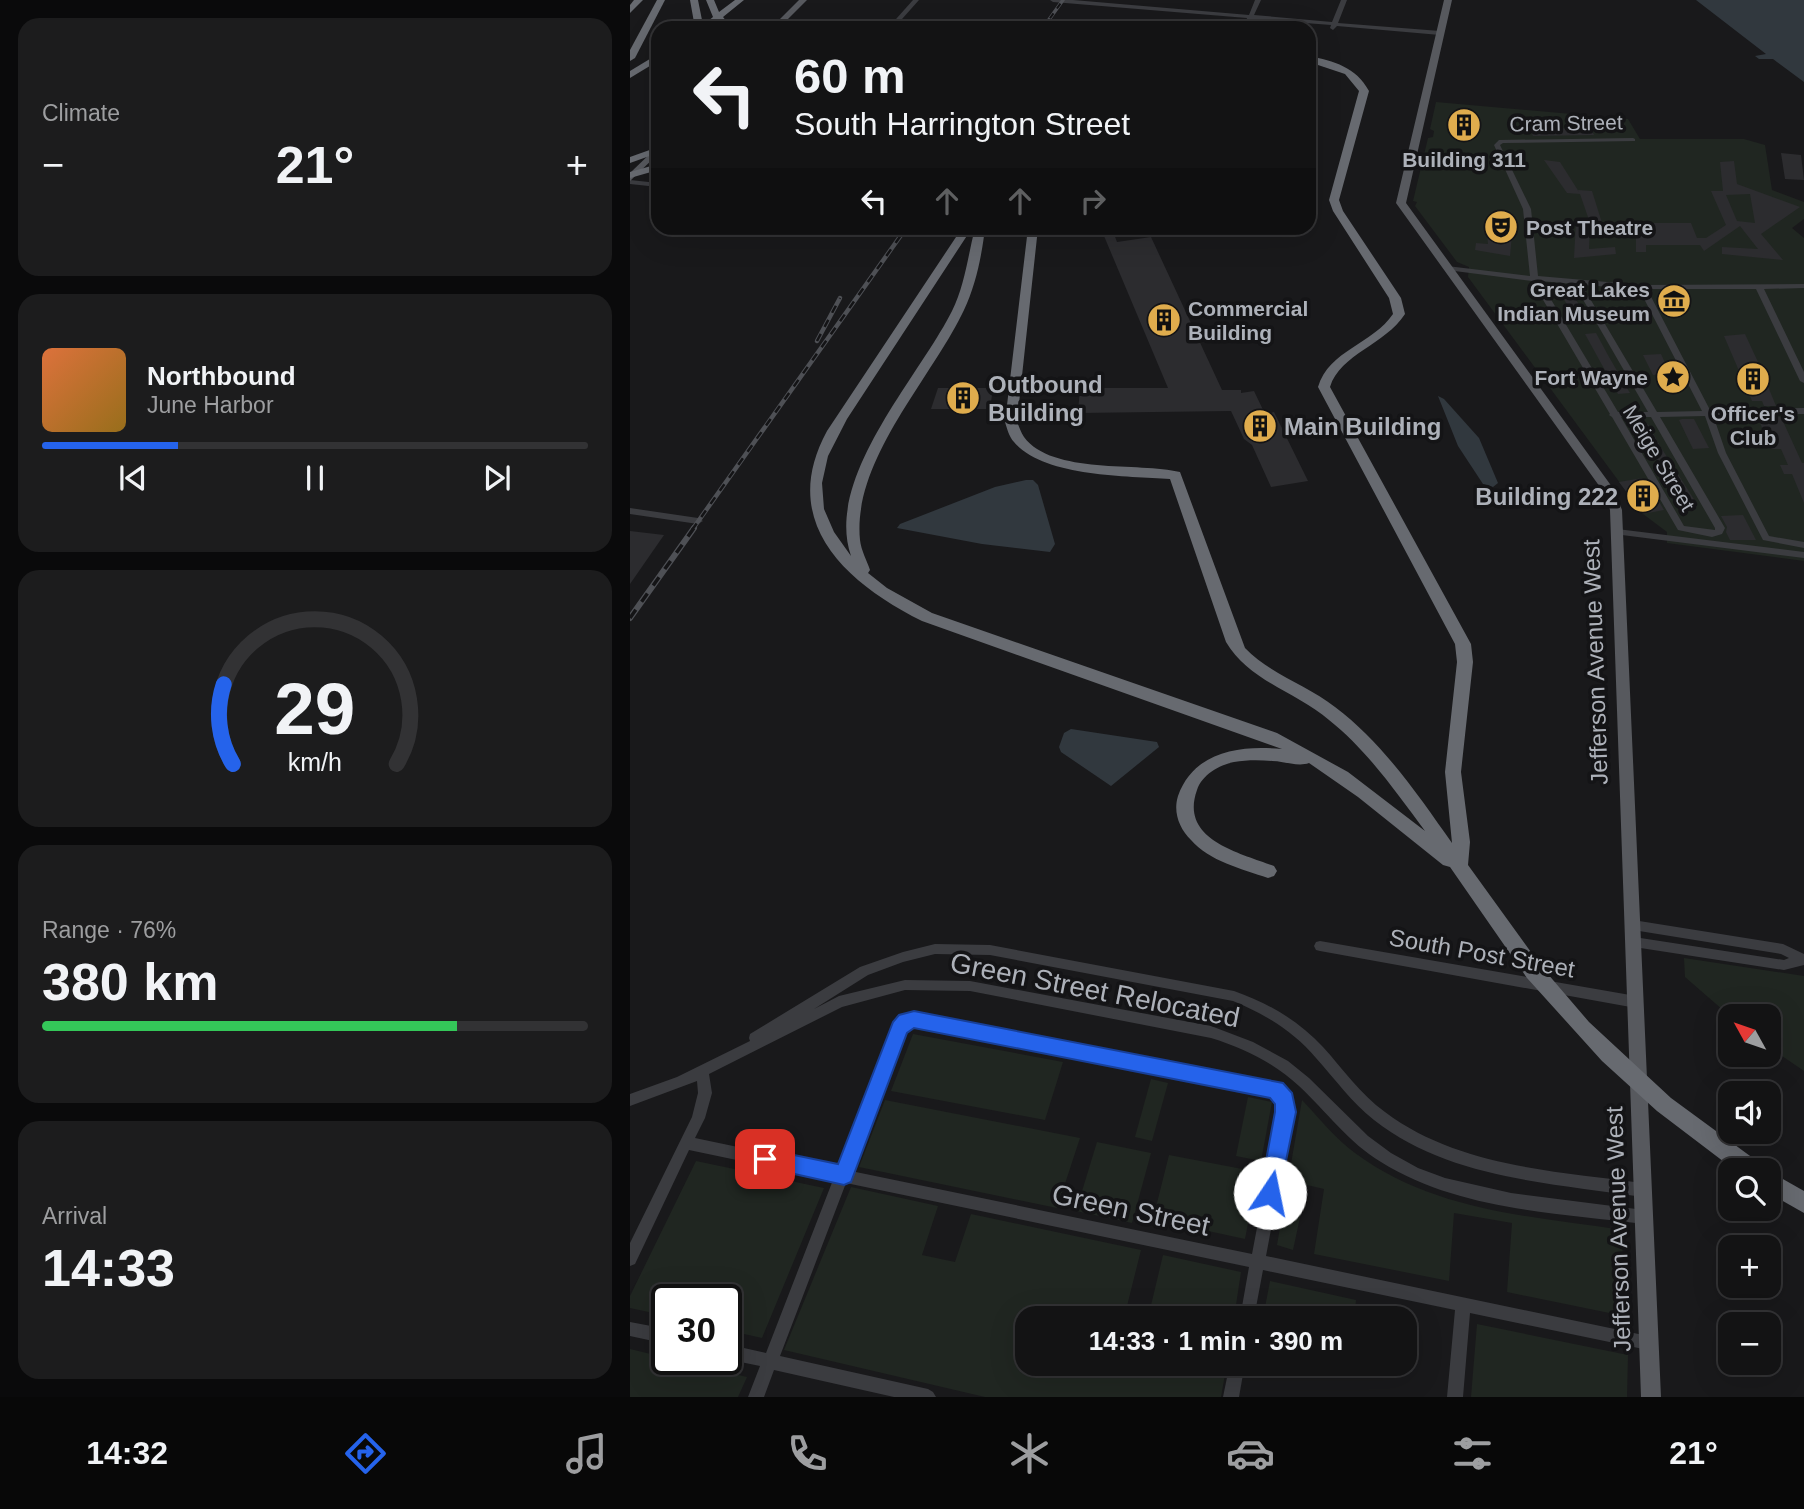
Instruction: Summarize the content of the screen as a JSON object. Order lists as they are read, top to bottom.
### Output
{
  "streets": {
    "main road": ["Jefferson Avenue West"],
    "street": [
      "Cram Street",
      "Meige Street",
      "South Post Street",
      "Green Street Relocated",
      "Green Street"
    ]
  },
  "crossings": [
    ["Cram Street", "Meige Street"],
    ["Jefferson Avenue West", "South Post Street"],
    ["Jefferson Avenue West", "Green Street Relocated"],
    ["Jefferson Avenue West", "Green Street"]
  ],
  "places": {
    "building": [
      "Building 311",
      "Commercial Building",
      "Officer's Club",
      "Outbound Building",
      "Main Building",
      "Building 222"
    ],
    "theatre": ["Post Theatre"],
    "museum": ["Great Lakes Indian Museum"],
    "place": ["Fort Wayne"]
  },
  "north": "top left",
  "page": {
    "tile": [
      "Climate",
      ["Range · 76%", "380 km"],
      ["Arrival", "14:33"]
    ],
    "turn": ["60 m", "South Harrington Street"],
    "heat": ["−", "21°", "+"],
    "song": ["Northbound", "June Harbor"],
    "map_buttons": ["+", "−"],
    "limit": "30",
    "trip": "14:33 · 1 min · 390 m",
    "tabs": ["14:32", "21°"],
    "gauge": ["29", "km/h"]
  }
}
